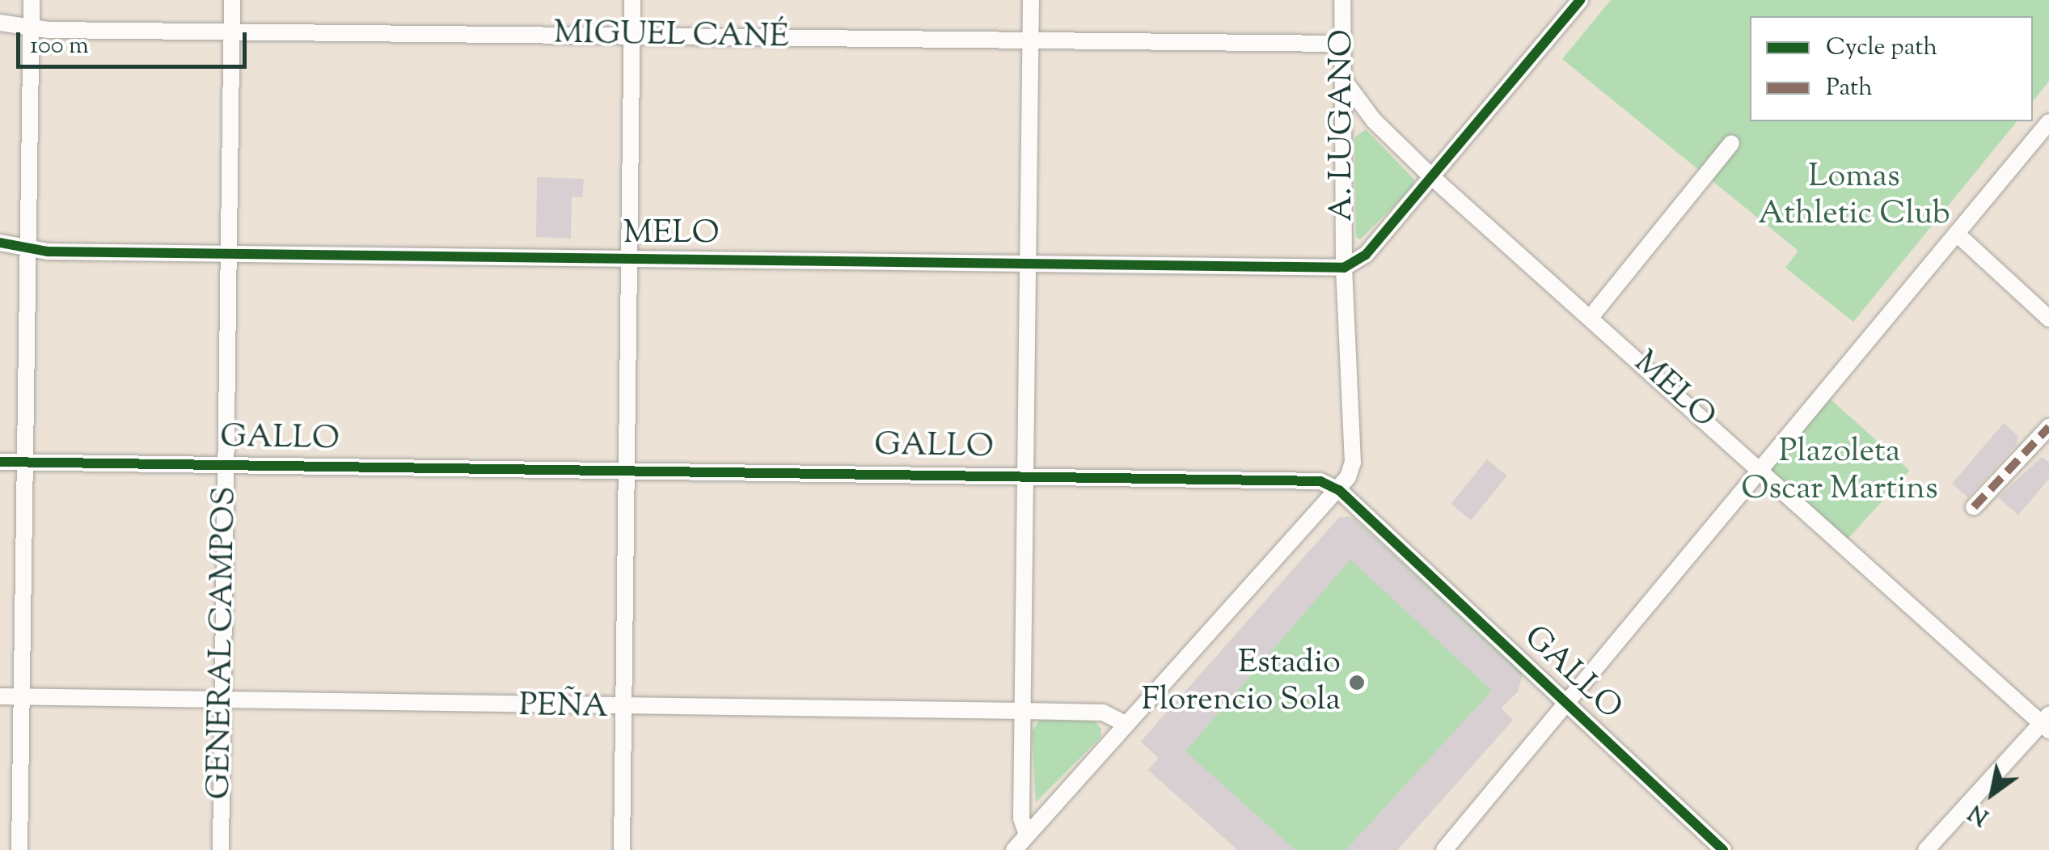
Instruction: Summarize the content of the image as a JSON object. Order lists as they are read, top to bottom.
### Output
{
  "streets": {
    "street": [
      "MIGUEL CANÉ",
      "A. LUGANO",
      "MELO",
      "GALLO",
      "GENERAL CAMPOS",
      "PEÑA"
    ]
  },
  "crossings": [
    ["MIGUEL CANÉ", "A. LUGANO"],
    ["MIGUEL CANÉ", "GENERAL CAMPOS"],
    ["A. LUGANO", "MELO"],
    ["A. LUGANO", "GALLO"],
    ["MELO", "GENERAL CAMPOS"],
    ["GALLO", "GENERAL CAMPOS"],
    ["GENERAL CAMPOS", "PEÑA"]
  ],
  "parks": ["Lomas Athletic Club", "Plazoleta Oscar Martins"],
  "places": ["Estadio Florencio Sola"],
  "legend": ["Cycle path", "Path"],
  "scale_bar": "100 m",
  "north": "bottom left"
}
